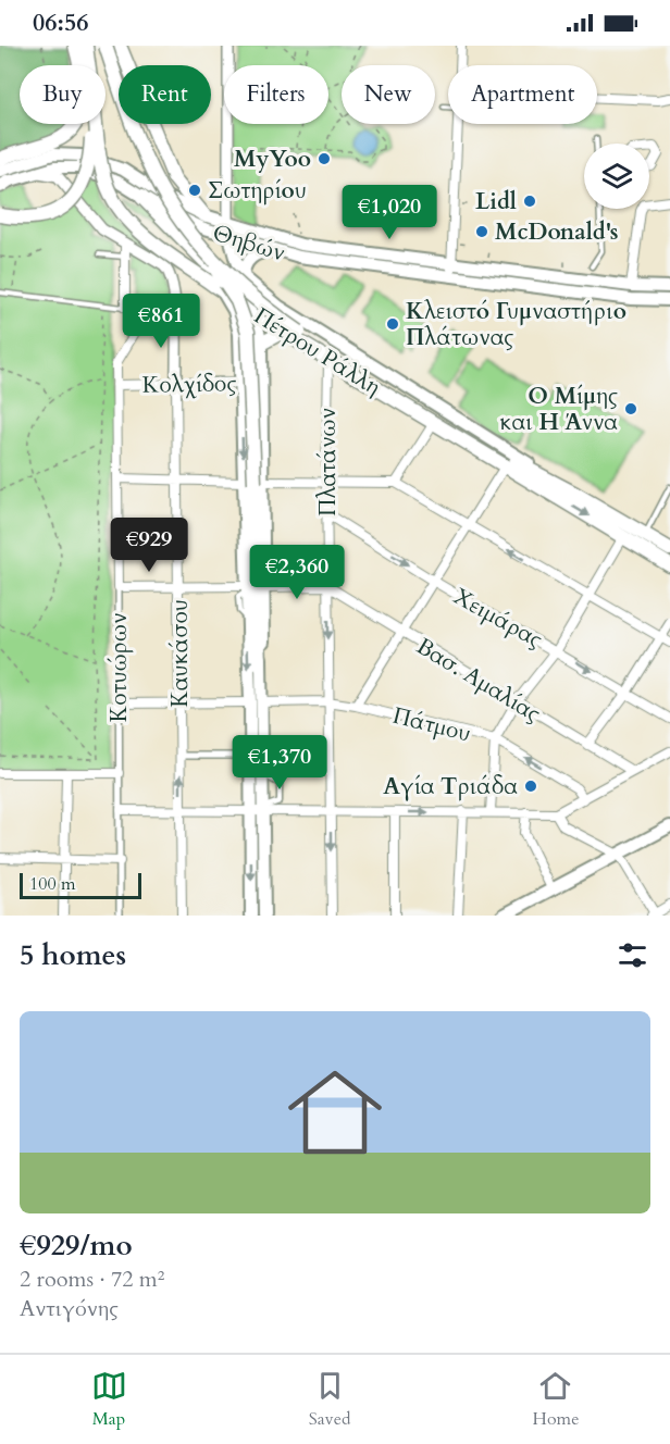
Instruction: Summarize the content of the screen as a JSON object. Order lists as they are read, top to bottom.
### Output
{
  "streets": {
    "main road": ["Θηβών", "Πέτρου Ράλλη"],
    "street": [
      "Κολχίδος",
      "Πλατάνων",
      "Χειμάρας",
      "Καυκάσου",
      "Κοτυώρων",
      "Βασ. Αμαλίας",
      "Πάτμου"
    ]
  },
  "crossings": [
    ["Θηβών", "Καυκάσου"],
    ["Πέτρου Ράλλη", "Πλατάνων"],
    ["Κολχίδος", "Καυκάσου"],
    ["Κολχίδος", "Κοτυώρων"],
    ["Πλατάνων", "Χειμάρας"],
    ["Πλατάνων", "Βασ. Αμαλίας"],
    ["Πλατάνων", "Πάτμου"],
    ["Καυκάσου", "Πάτμου"],
    ["Κοτυώρων", "Πάτμου"]
  ],
  "places": [
    "MyYoo",
    "Σωτηρίου",
    "Lidl",
    "McDonald's",
    "Κλειστό Γυμναστήριο Πλάτωνας",
    "Ο Μίμης και Η Άννα",
    "Αγία Τριάδα"
  ],
  "scale_bar": "100 m",
  "page": {
    "status": "06:56",
    "chip": [
      "Buy",
      "Rent",
      "Filters",
      "New",
      "Apartment"
    ],
    "price": [
      "€1,020",
      "€861",
      "€929",
      "€2,360",
      "€1,370"
    ],
    "scale": "100 m",
    "heading": "5 homes",
    "list": [
      {
        "name": "€929/mo",
        "note": "2 rooms · 72 m² · Αντιγόνης"
      }
    ],
    "tabs": ["Map", "Saved", "Home"]
  }
}
